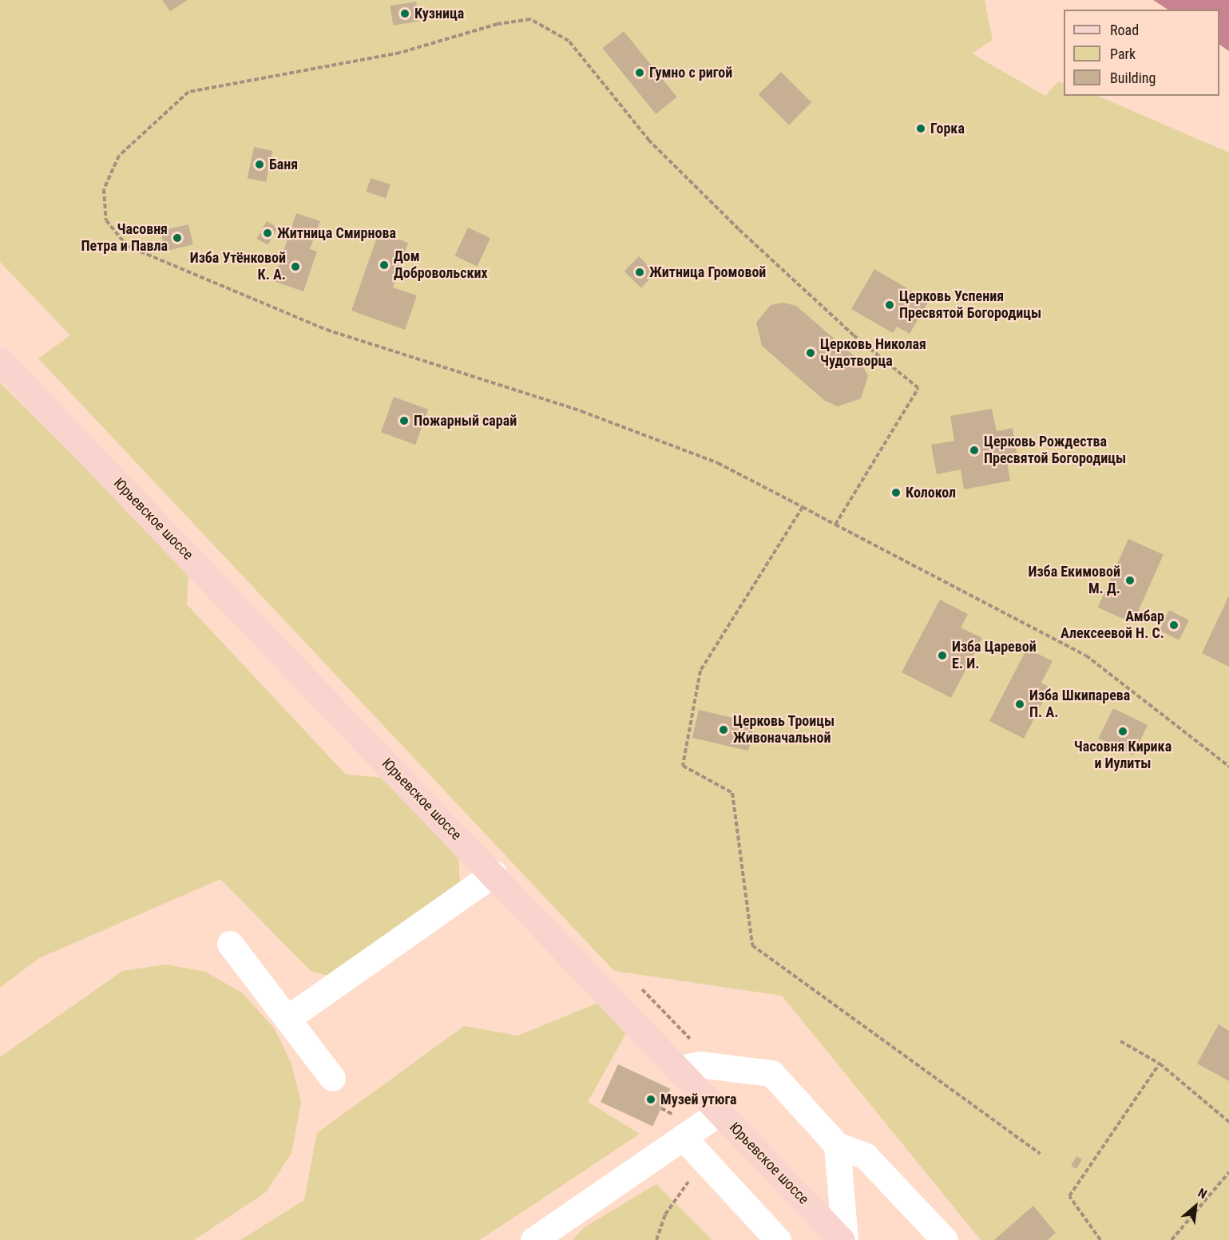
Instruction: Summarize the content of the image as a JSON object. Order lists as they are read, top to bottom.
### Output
{
  "streets": {
    "main road": ["Юрьевское шоссе"]
  },
  "places": [
    "Кузница",
    "Гумно с ригой",
    "Горка",
    "Баня",
    "Житница Смирнова",
    "Часовня Петра и Павла",
    "Дом Добровольских",
    "Изба Утёнковой К. А.",
    "Житница Громовой",
    "Церковь Успения Пресвятой Богородицы",
    "Церковь Николая Чудотворца",
    "Пожарный сарай",
    "Церковь Рождества Пресвятой Богородицы",
    "Колокол",
    "Изба Екимовой М. Д.",
    "Амбар Алексеевой Н. С.",
    "Изба Царевой Е. И.",
    "Изба Шкипарева П. А.",
    "Церковь Троицы Живоначальной",
    "Часовня Кирика и Иулиты",
    "Музей утюга"
  ],
  "legend": ["Road", "Park", "Building"],
  "north": "top right"
}
